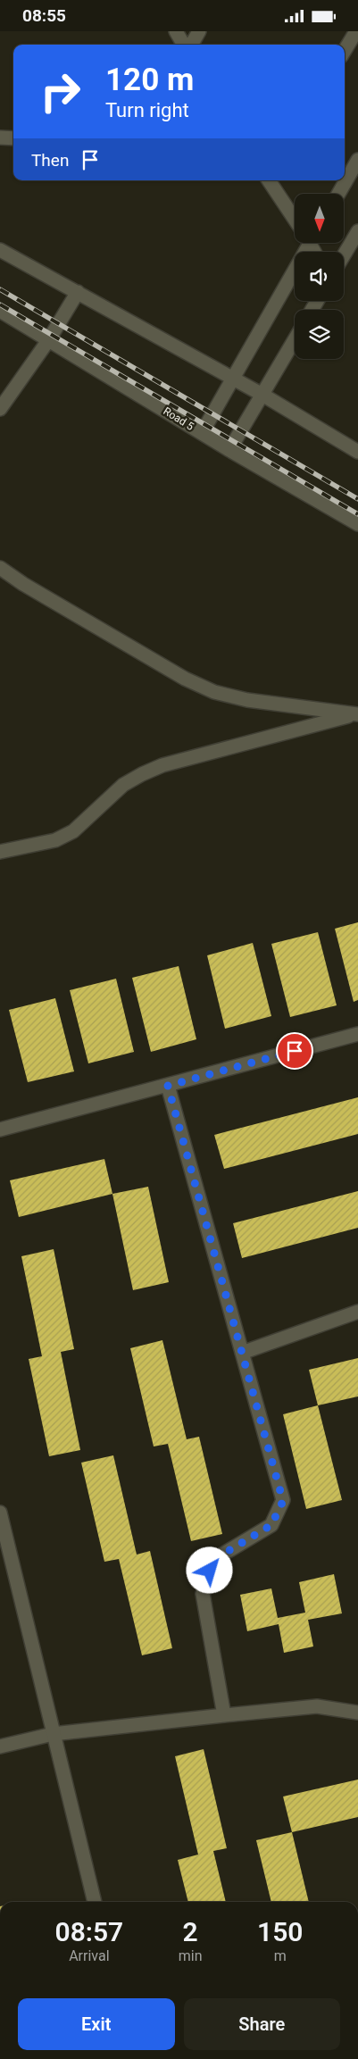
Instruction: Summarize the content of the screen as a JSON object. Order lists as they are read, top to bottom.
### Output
{
  "streets": {
    "street": ["Road 5"]
  },
  "north": "bottom",
  "page": {
    "status": "08:55",
    "turn": ["120 m", "Turn right"],
    "then": "Then",
    "eta": [
      "08:57",
      "Arrival",
      "2",
      "min",
      "150",
      "m"
    ],
    "buttons": ["Exit", "Share"]
  }
}
